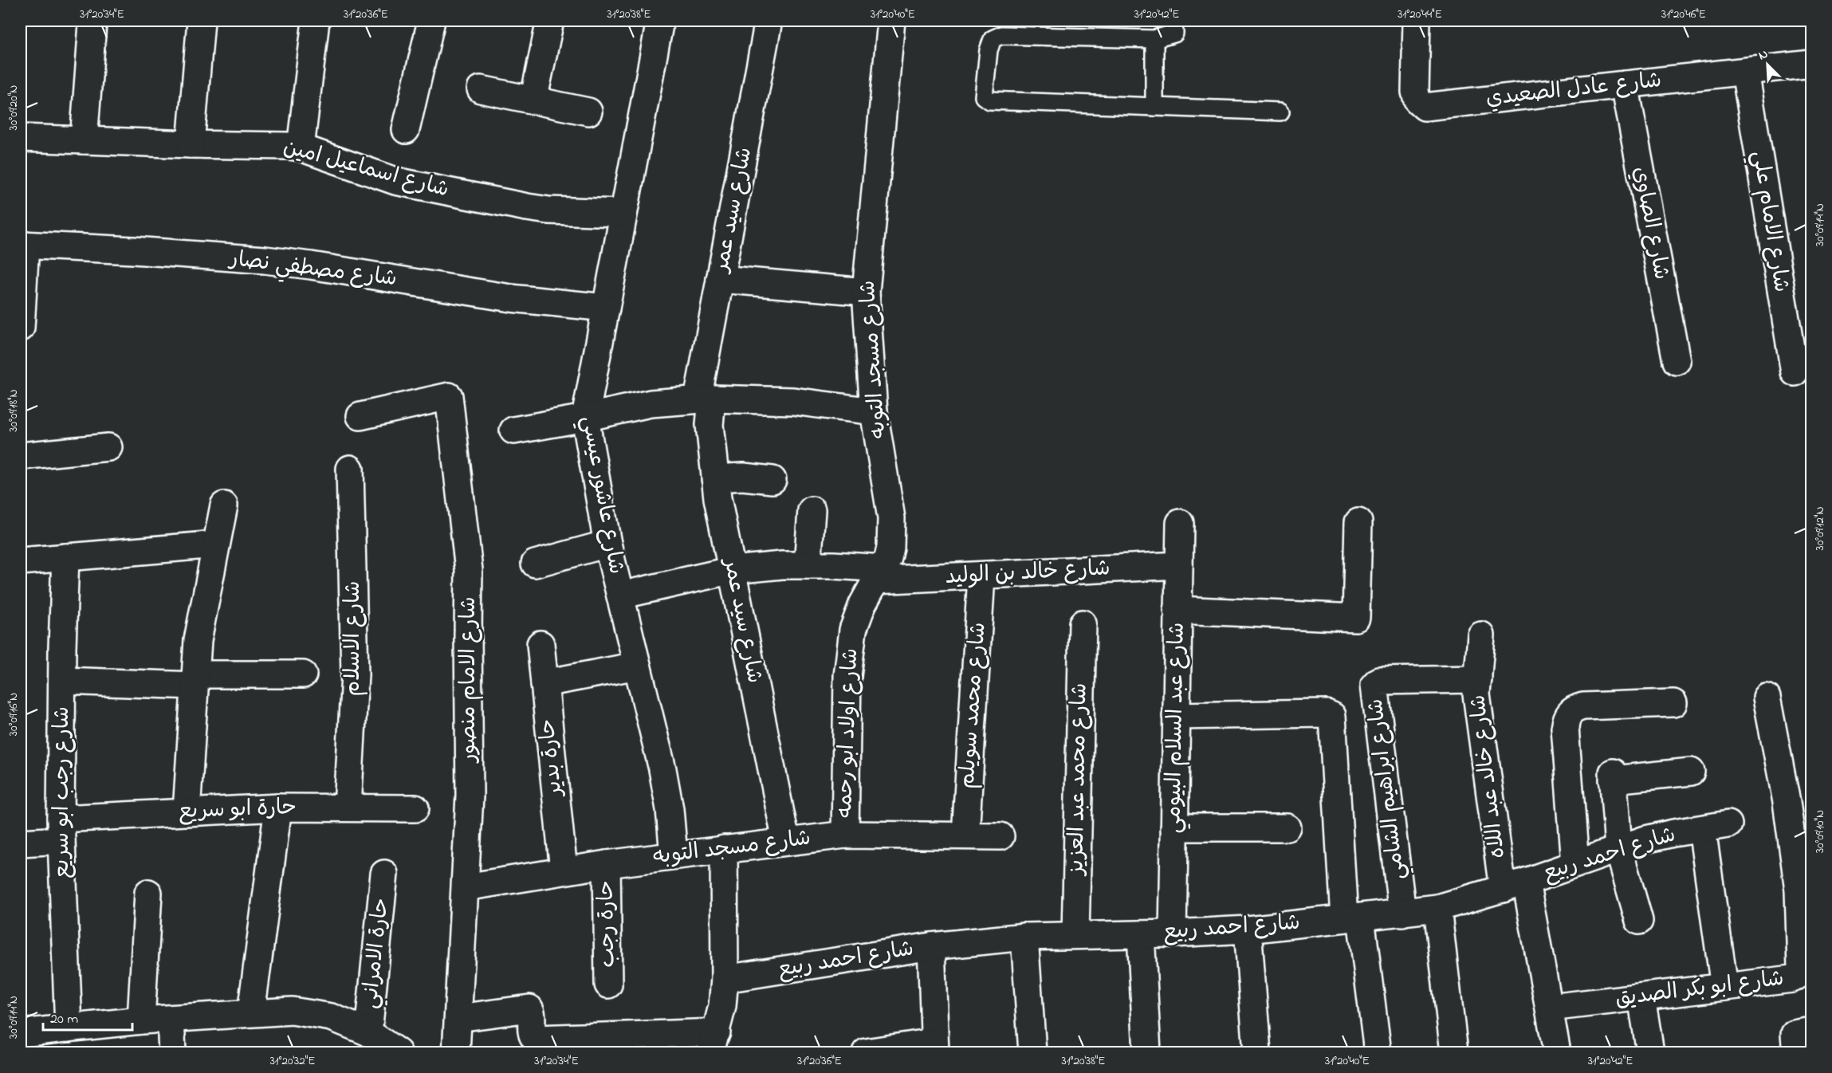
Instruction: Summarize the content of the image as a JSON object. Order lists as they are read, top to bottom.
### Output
{
  "streets": {
    "street": [
      "شارع عادل الصعيدي",
      "شارع اسماعيل امين",
      "شارع سيد عمر",
      "شارع الامام علي",
      "شارع الصاوي",
      "شارع مصطفي نصار",
      "شارع مسجد التوبه",
      "شارع عاشور عيسي",
      "شارع خالد بن الوليد",
      "شارع الاسلام",
      "شارع الامام منصور",
      "شارع محمد سويلم",
      "شارع عبد السلام البيومي",
      "شارع اولاد ابو رحمه",
      "حارة بدير",
      "شارع خالد عبد اللاه",
      "شارع محمد عبد العزيز",
      "شارع ابراهيم الشامي",
      "شارع رجب ابو سريع",
      "حارة ابو سريع",
      "شارع احمد ربيع",
      "حارة رجب",
      "حارة الامراني",
      "شارع ابو بكر الصديق"
    ]
  },
  "crossings": [
    ["شارع عادل الصعيدي", "شارع الامام علي"],
    ["شارع عادل الصعيدي", "شارع الصاوي"],
    ["شارع اسماعيل امين", "شارع عاشور عيسي"],
    ["شارع سيد عمر", "شارع مسجد التوبه"],
    ["شارع سيد عمر", "شارع خالد بن الوليد"],
    ["شارع مصطفي نصار", "شارع عاشور عيسي"],
    ["شارع مسجد التوبه", "شارع عاشور عيسي"],
    ["شارع مسجد التوبه", "شارع خالد بن الوليد"],
    ["شارع مسجد التوبه", "شارع الامام منصور"],
    ["شارع مسجد التوبه", "شارع محمد سويلم"],
    ["شارع مسجد التوبه", "شارع اولاد ابو رحمه"],
    ["شارع مسجد التوبه", "حارة بدير"],
    ["شارع مسجد التوبه", "حارة رجب"],
    ["شارع عاشور عيسي", "شارع خالد بن الوليد"],
    ["شارع خالد بن الوليد", "شارع محمد سويلم"],
    ["شارع خالد بن الوليد", "شارع عبد السلام البيومي"],
    ["شارع خالد بن الوليد", "شارع اولاد ابو رحمه"],
    ["شارع الاسلام", "حارة ابو سريع"],
    ["شارع عبد السلام البيومي", "شارع احمد ربيع"],
    ["شارع خالد عبد اللاه", "شارع ابراهيم الشامي"],
    ["شارع خالد عبد اللاه", "شارع احمد ربيع"],
    ["شارع خالد عبد اللاه", "شارع ابو بكر الصديق"],
    ["شارع محمد عبد العزيز", "شارع احمد ربيع"],
    ["شارع ابراهيم الشامي", "شارع احمد ربيع"],
    ["شارع رجب ابو سريع", "حارة ابو سريع"]
  ],
  "scale_bar": "20 m",
  "north": "top left",
  "coordinates": [
    "31°20'34\"E",
    "31°20'36\"E",
    "31°20'38\"E",
    "31°20'40\"E",
    "31°20'42\"E",
    "31°20'44\"E",
    "31°20'46\"E",
    "30°09'20\"N",
    "30°09'14\"N",
    "30°09'18\"N",
    "30°09'12\"N",
    "30°09'16\"N",
    "30°09'10\"N",
    "31°20'32\"E"
  ]
}
